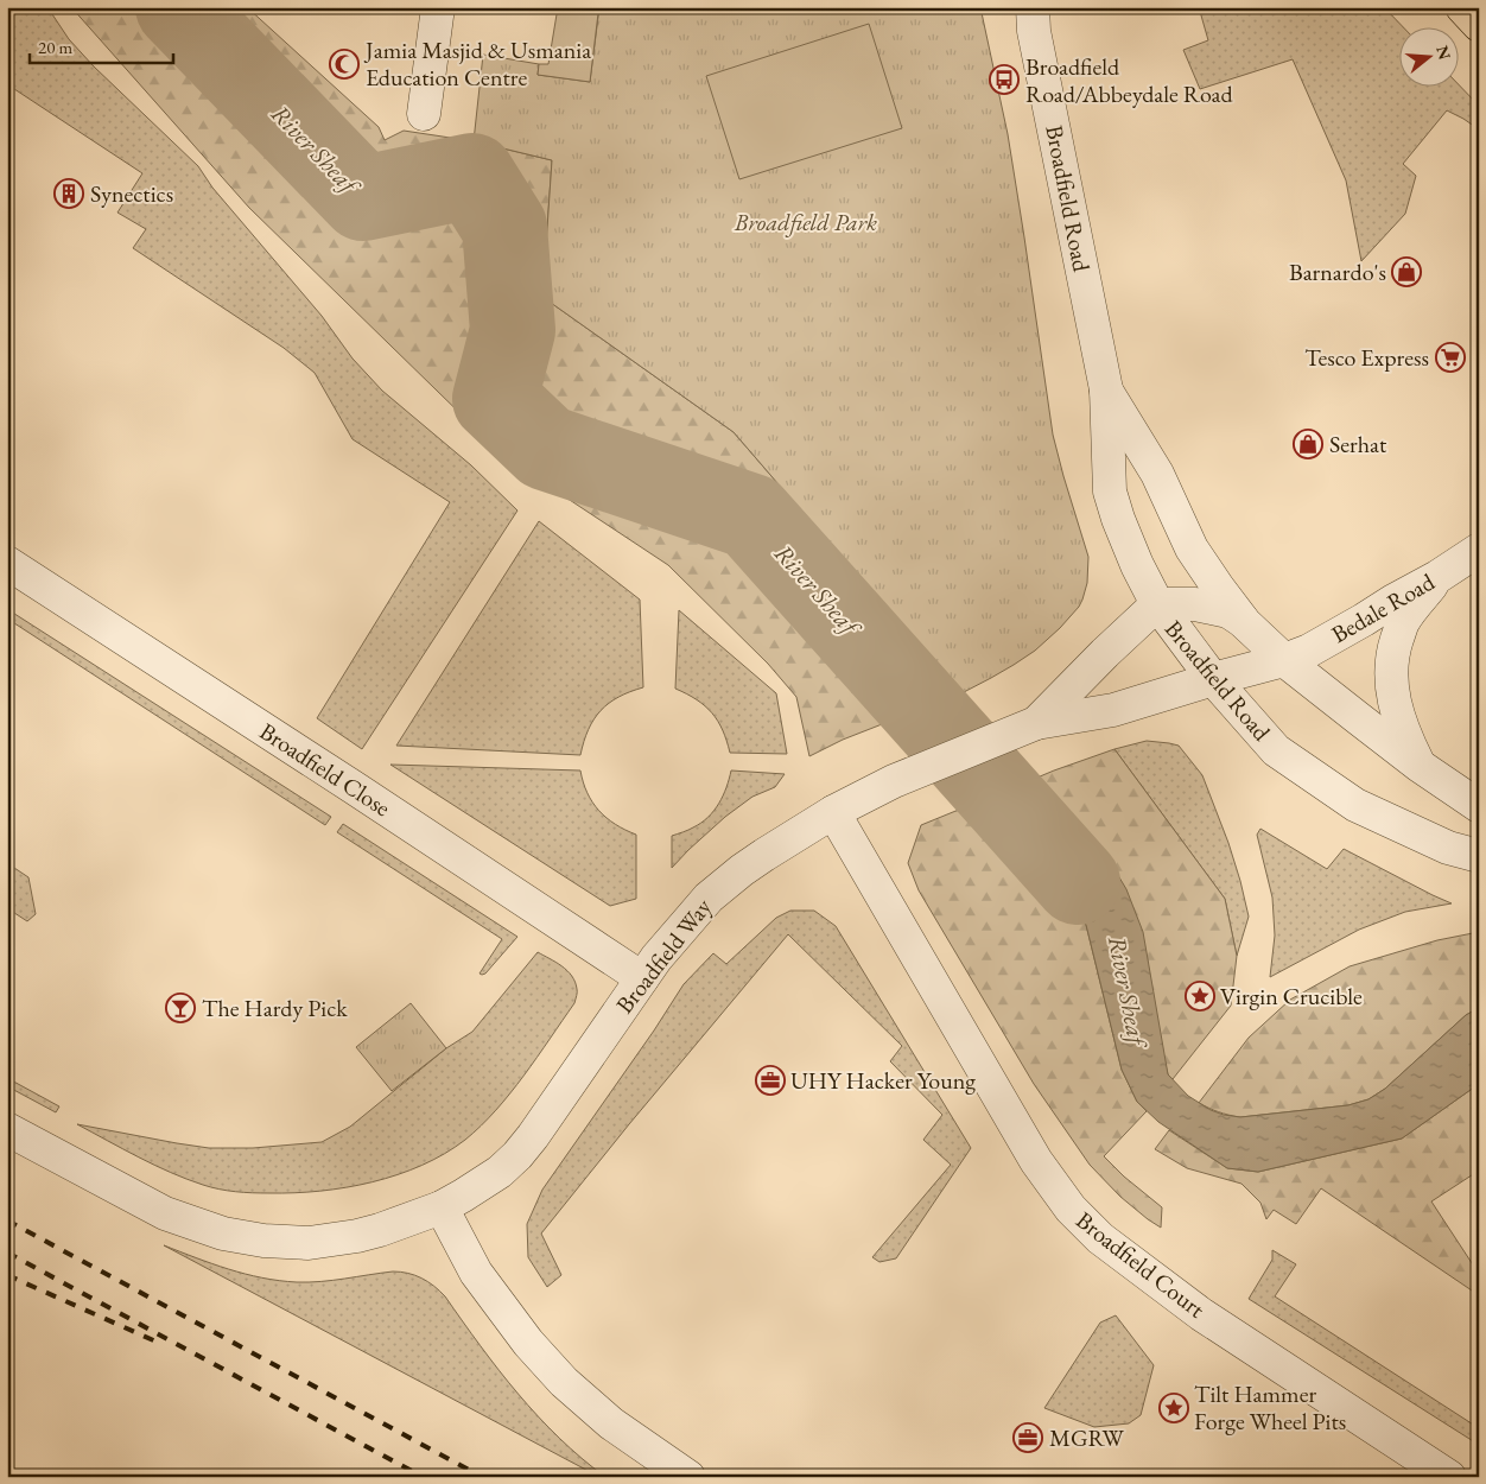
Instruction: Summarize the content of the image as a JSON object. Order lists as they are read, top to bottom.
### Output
{
  "streets": {
    "street": [
      "Broadfield Road",
      "Bedale Road",
      "Broadfield Close",
      "Broadfield Way",
      "Broadfield Court"
    ]
  },
  "crossings": [
    ["Broadfield Road", "Bedale Road"],
    ["Broadfield Road", "Broadfield Way"],
    ["Bedale Road", "Broadfield Way"],
    ["Broadfield Close", "Broadfield Way"],
    ["Broadfield Way", "Broadfield Court"]
  ],
  "water": ["River Sheaf"],
  "parks": ["Broadfield Park"],
  "places": {
    "mosque": ["Jamia Masjid & Usmania Education Centre"],
    "bus stop": ["Broadfield Road/Abbeydale Road"],
    "building": ["Synectics"],
    "shop": ["Barnardo's", "Serhat"],
    "supermarket": ["Tesco Express"],
    "place": ["Virgin Crucible", "Tilt Hammer Forge Wheel Pits"],
    "bar": ["The Hardy Pick"],
    "office": ["UHY Hacker Young", "MGRW"]
  },
  "scale_bar": "20 m",
  "north": "right"
}
